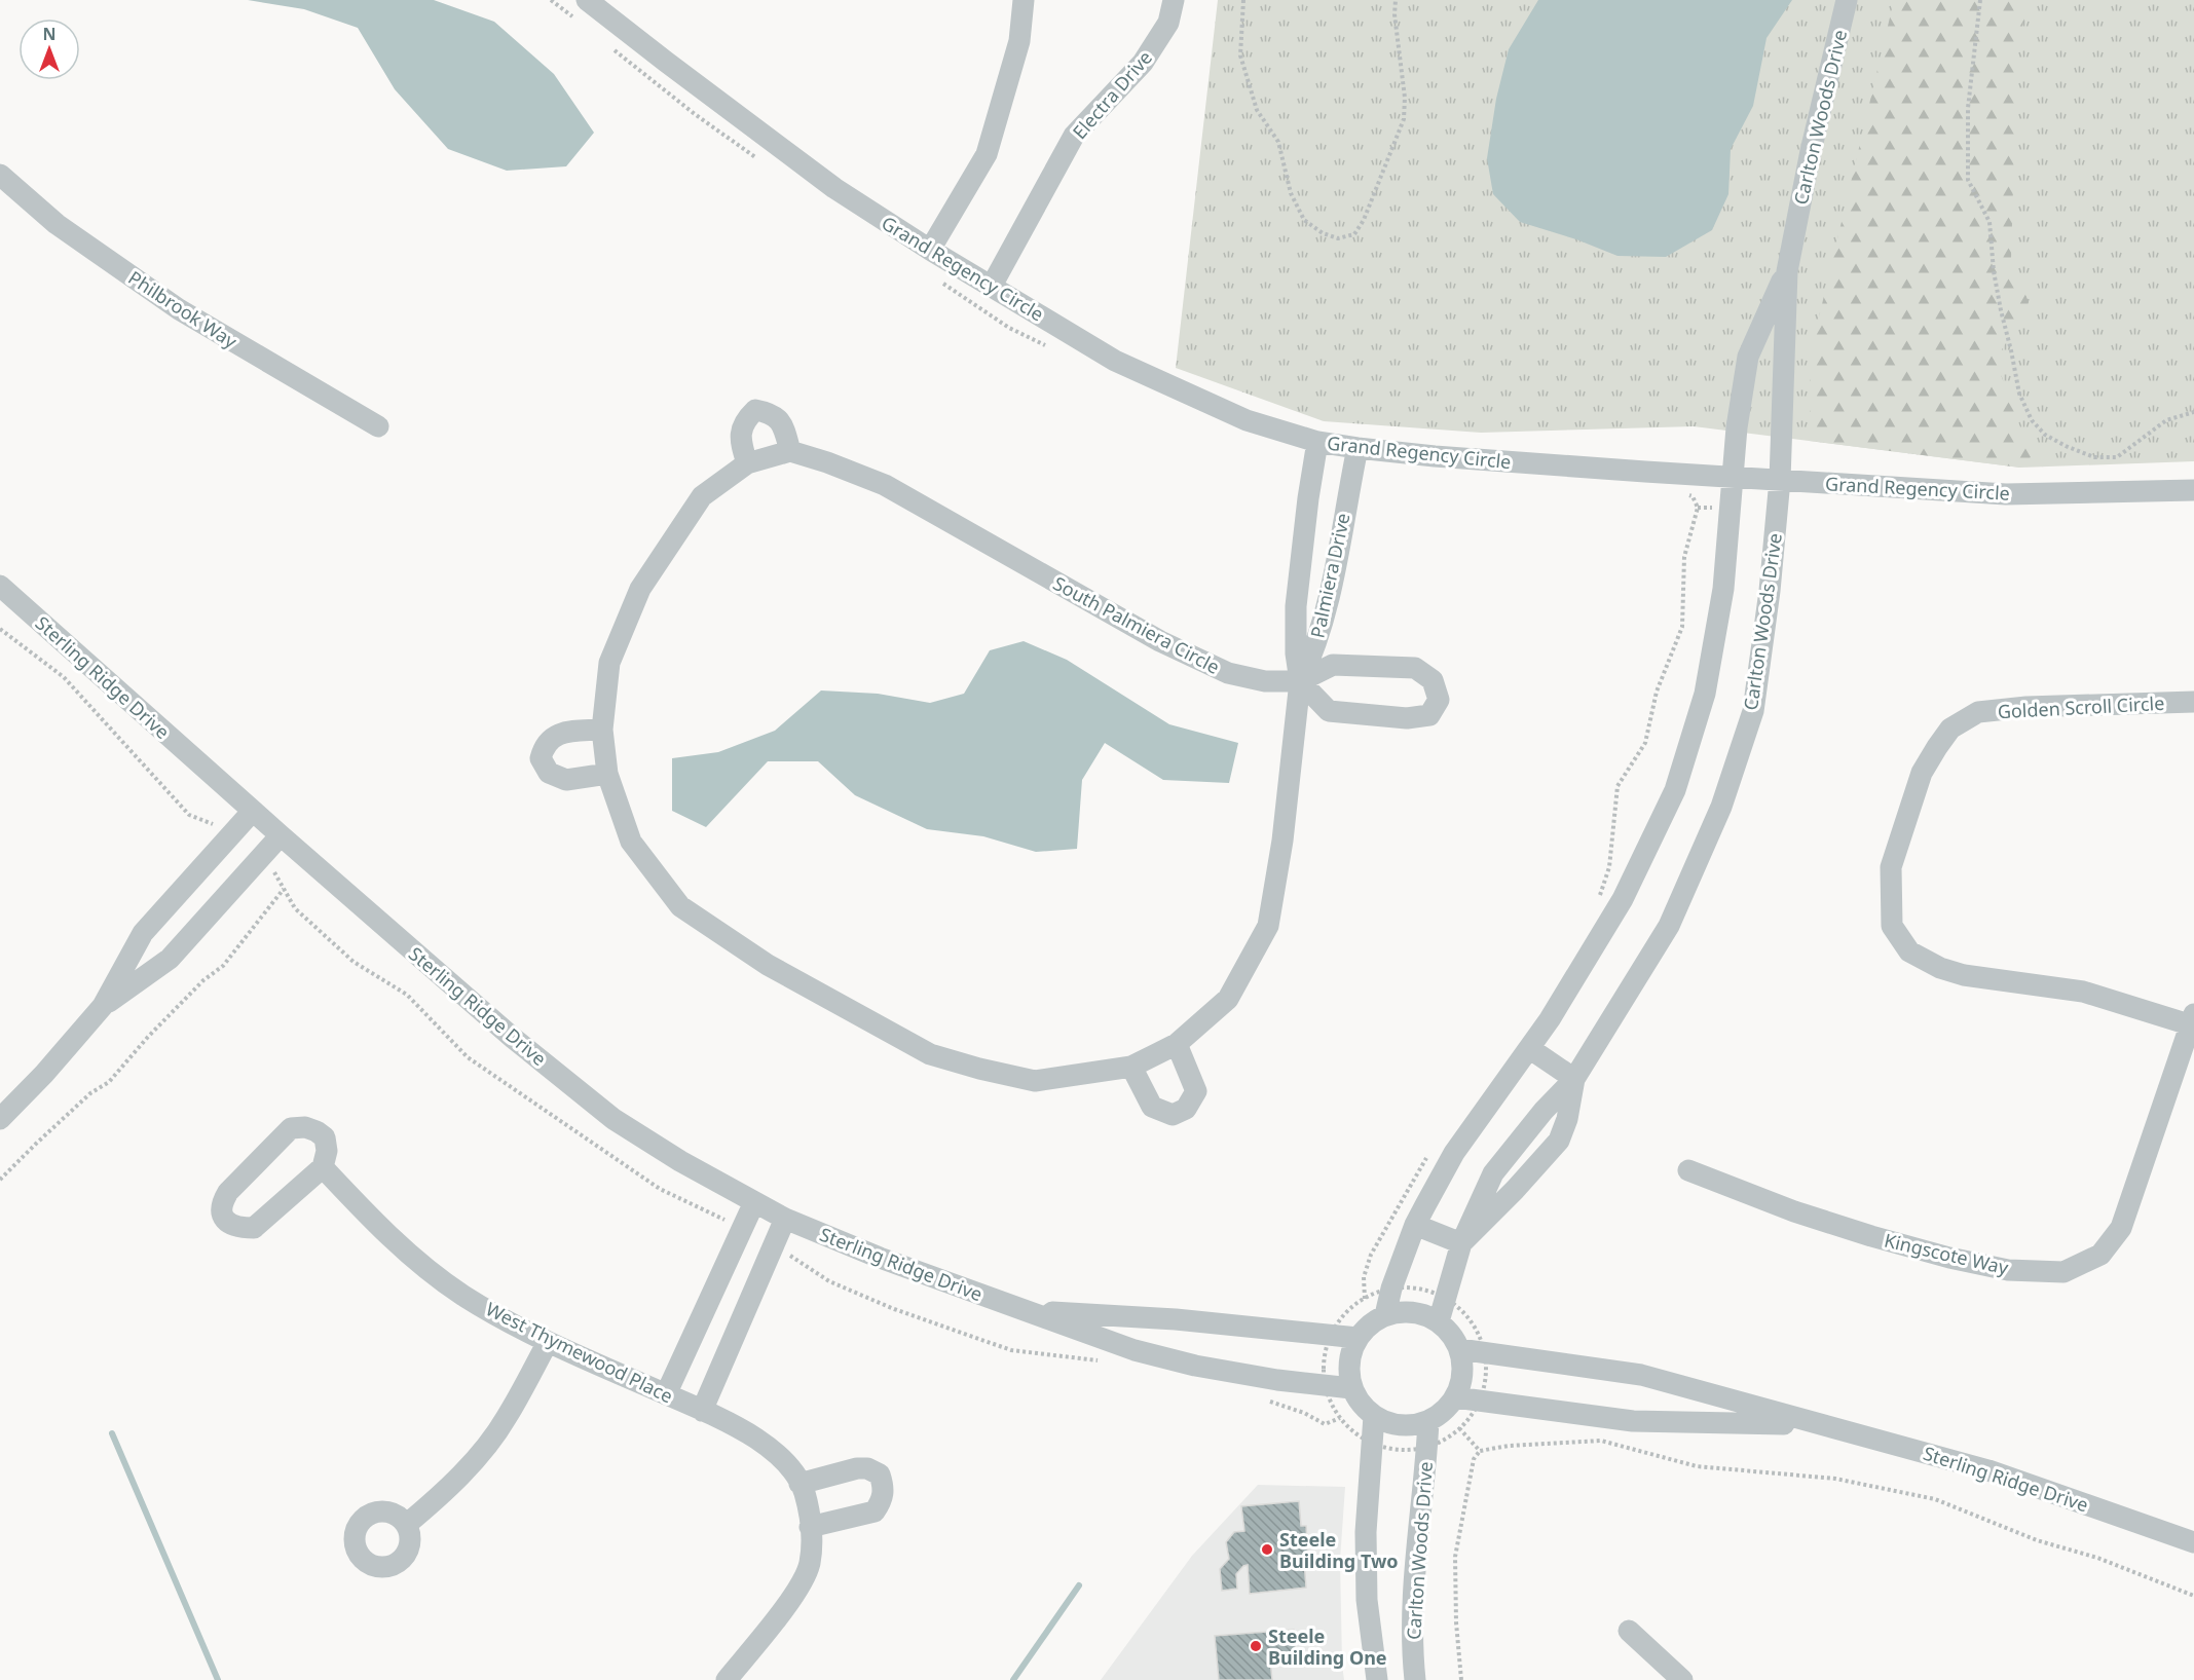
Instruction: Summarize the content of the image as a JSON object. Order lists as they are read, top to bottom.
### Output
{
  "streets": {
    "street": [
      "Electra Drive",
      "Carlton Woods Drive",
      "Grand Regency Circle",
      "Philbrook Way",
      "Palmiera Drive",
      "South Palmiera Circle",
      "Sterling Ridge Drive",
      "Golden Scroll Circle",
      "Kingscote Way",
      "West Thymewood Place"
    ]
  },
  "crossings": [
    ["Electra Drive", "Grand Regency Circle"],
    ["Carlton Woods Drive", "Grand Regency Circle"],
    ["Carlton Woods Drive", "Sterling Ridge Drive"],
    ["Grand Regency Circle", "Palmiera Drive"],
    ["Palmiera Drive", "South Palmiera Circle"],
    ["Golden Scroll Circle", "Kingscote Way"]
  ],
  "places": ["Steele Building Two", "Steele Building One"],
  "north": "top"
}
